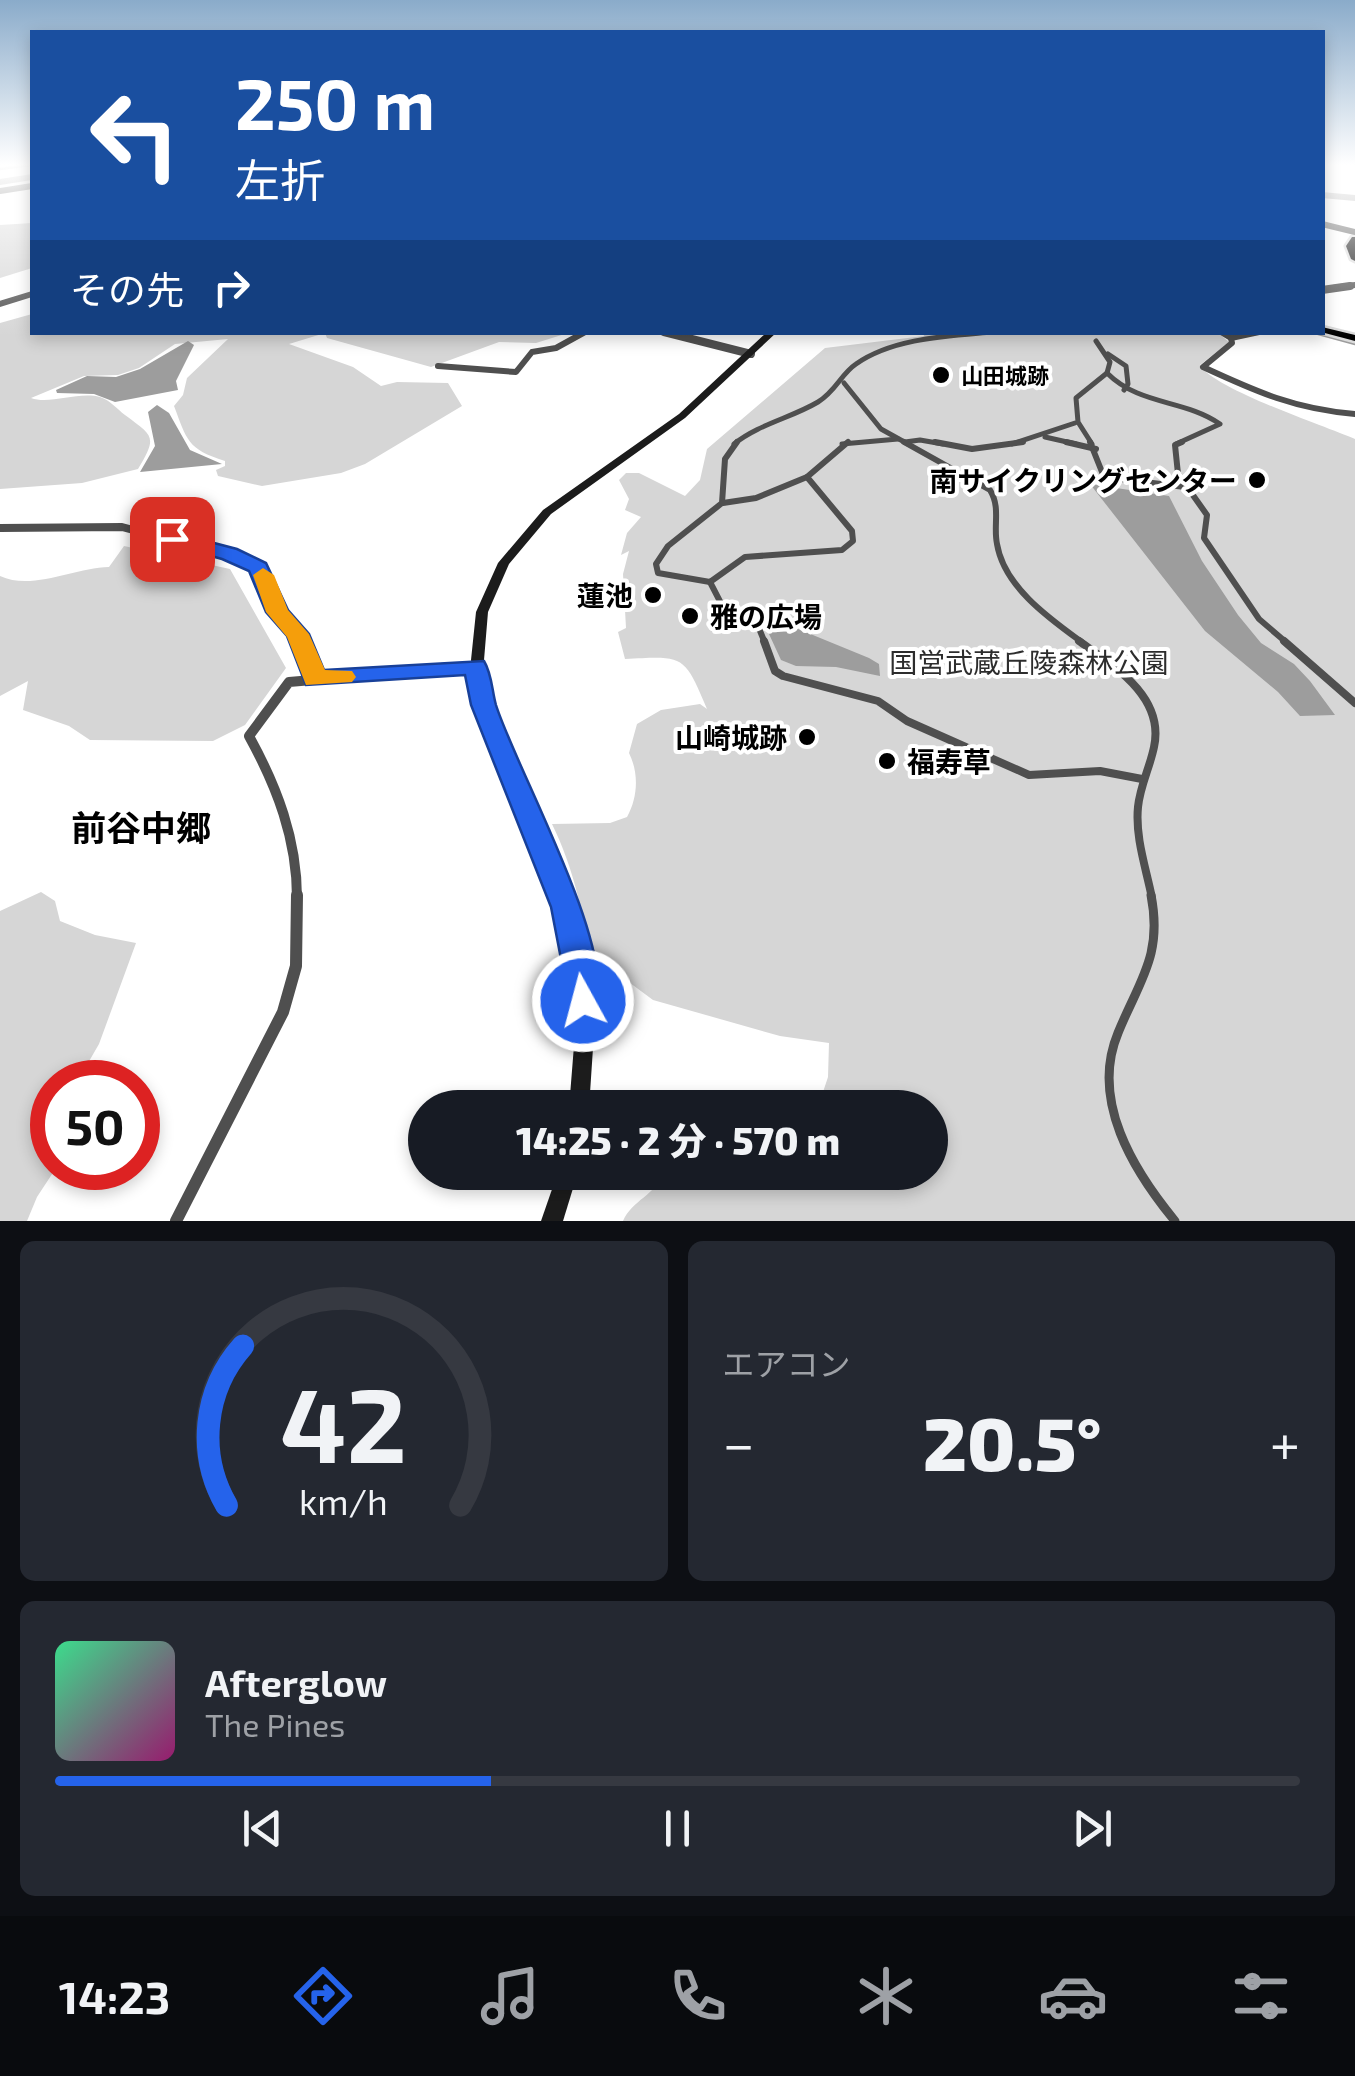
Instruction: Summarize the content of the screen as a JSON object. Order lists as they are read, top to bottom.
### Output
{
  "districts": ["前谷中郷"],
  "parks": ["国営武蔵丘陵森林公園"],
  "places": [
    "山田城跡",
    "南サイクリングセンター",
    "蓮池",
    "雅の広場",
    "山崎城跡",
    "福寿草"
  ],
  "page": {
    "turn": ["250 m", "左折"],
    "then": "その先",
    "limit": "50",
    "trip": "14:25 · 2 分 · 570 m",
    "tile": "エアコン",
    "heat": ["−", "20.5°", "+"],
    "song": ["Afterglow", "The Pines"],
    "tabs": "14:23",
    "gauge": ["42", "km/h"]
  }
}
